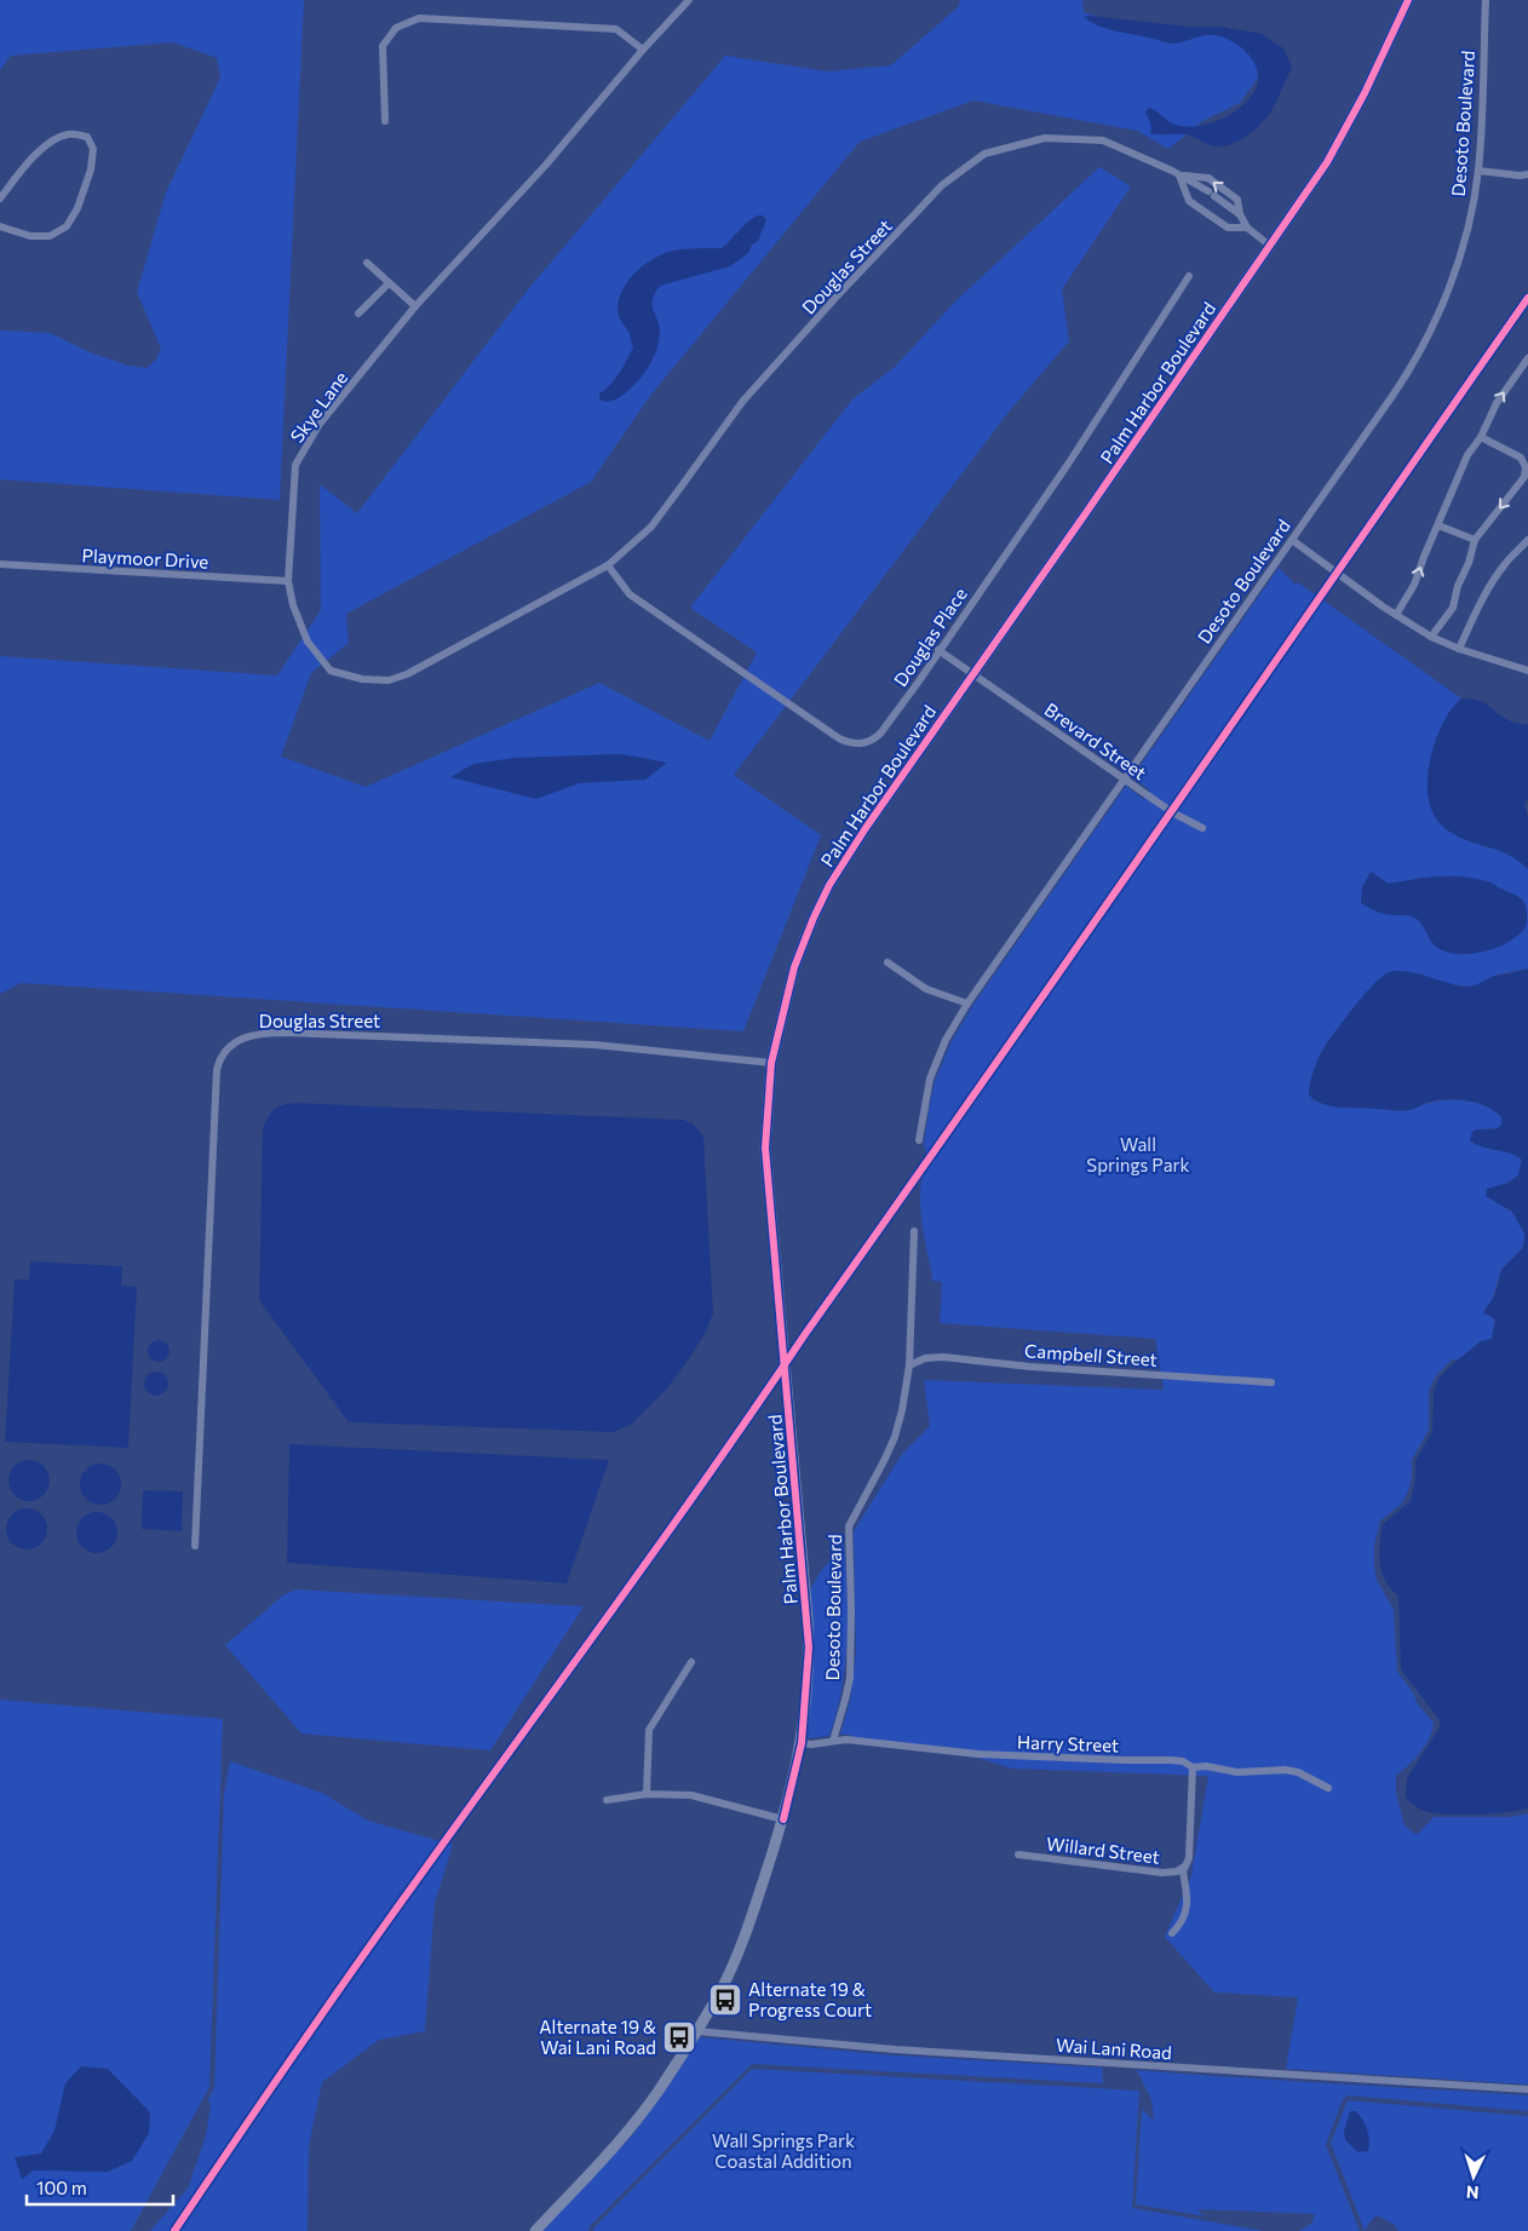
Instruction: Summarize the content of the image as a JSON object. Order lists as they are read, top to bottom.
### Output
{
  "streets": {
    "main road": ["Palm Harbor Boulevard"],
    "street": [
      "Desoto Boulevard",
      "Douglas Street",
      "Skye Lane",
      "Playmoor Drive",
      "Douglas Place",
      "Brevard Street",
      "Campbell Street",
      "Harry Street",
      "Willard Street",
      "Wai Lani Road"
    ]
  },
  "crossings": [
    ["Desoto Boulevard", "Brevard Street"],
    ["Desoto Boulevard", "Campbell Street"],
    ["Desoto Boulevard", "Harry Street"],
    ["Douglas Street", "Palm Harbor Boulevard"],
    ["Douglas Street", "Skye Lane"],
    ["Douglas Street", "Douglas Place"],
    ["Palm Harbor Boulevard", "Brevard Street"],
    ["Palm Harbor Boulevard", "Harry Street"],
    ["Palm Harbor Boulevard", "Wai Lani Road"],
    ["Skye Lane", "Playmoor Drive"],
    ["Skye Lane", "Douglas Place"],
    ["Douglas Place", "Brevard Street"]
  ],
  "parks": ["Wall Springs Park", "Wall Springs Park Coastal Addition"],
  "places": {
    "bus stop": ["Alternate 19 & Progress Court", "Alternate 19 & Wai Lani Road"]
  },
  "scale_bar": "100 m",
  "north": "bottom"
}
